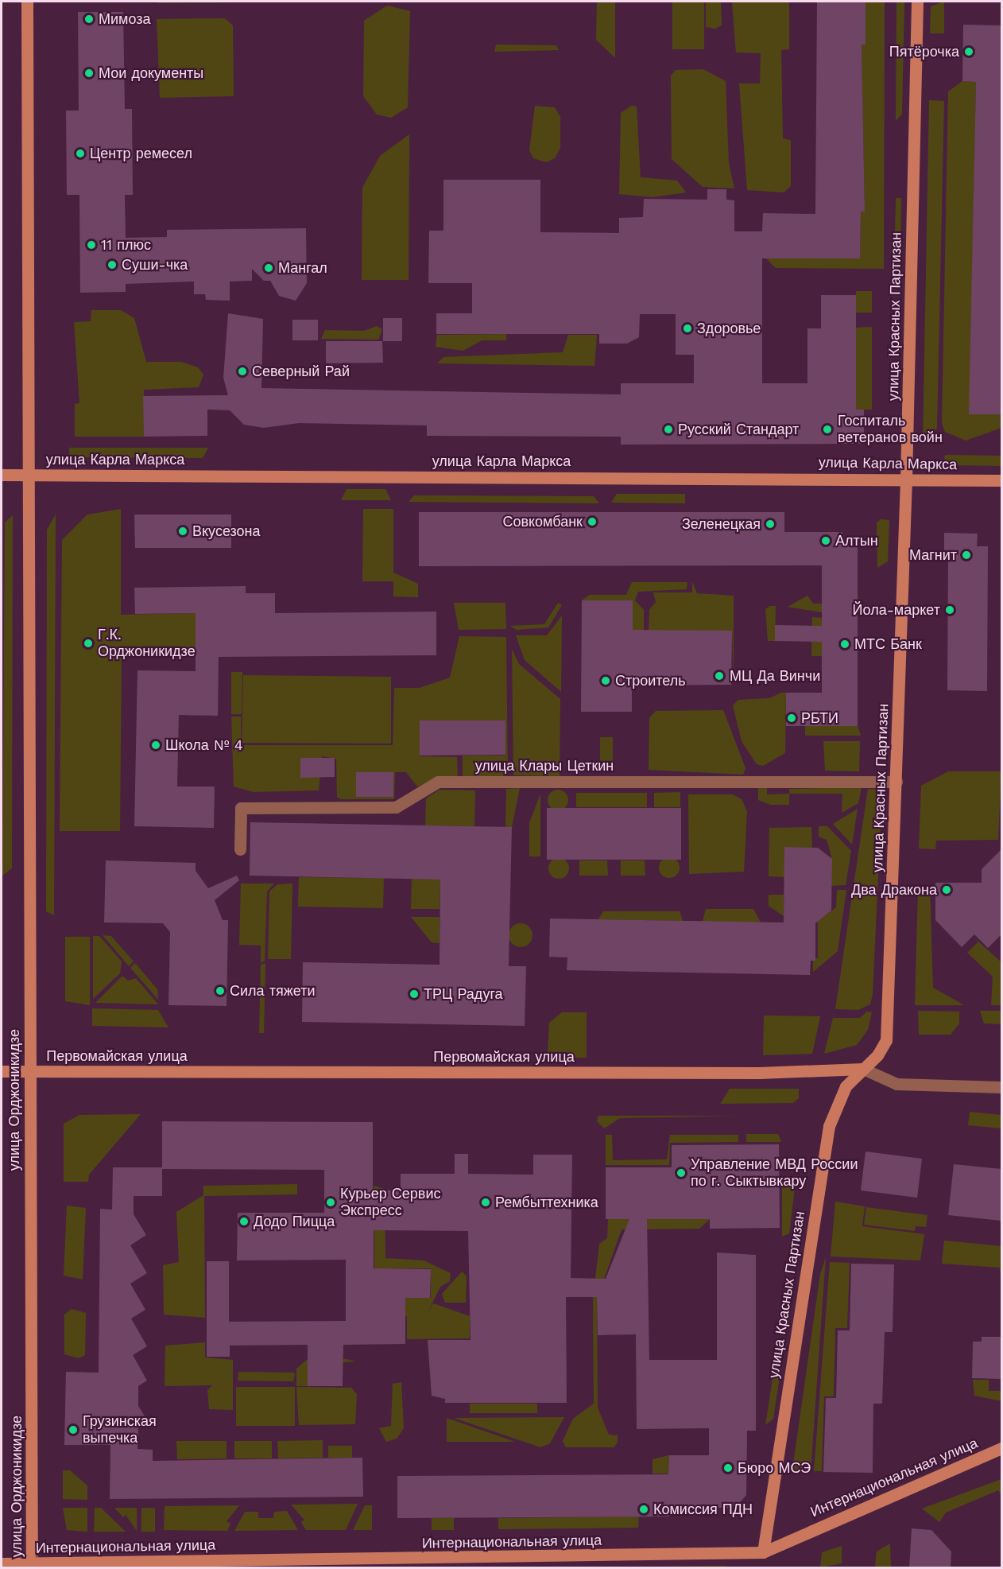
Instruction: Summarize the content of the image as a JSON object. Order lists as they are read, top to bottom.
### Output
{
  "streets": {
    "street": [
      "улица Красных Партизан",
      "улица Карла Маркса",
      "улица Клары Цеткин",
      "Первомайская улица",
      "улица Орджоникидзе",
      "Интернациональная улица"
    ]
  },
  "crossings": [
    ["улица Красных Партизан", "улица Карла Маркса"],
    ["улица Красных Партизан", "улица Клары Цеткин"],
    ["улица Красных Партизан", "Первомайская улица"],
    ["улица Красных Партизан", "Интернациональная улица"],
    ["улица Карла Маркса", "улица Орджоникидзе"],
    ["Первомайская улица", "улица Орджоникидзе"],
    ["улица Орджоникидзе", "Интернациональная улица"]
  ],
  "places": [
    "Мимоза",
    "Пятёрочка",
    "Мои документы",
    "Центр ремесел",
    "11 плюс",
    "Суши-чка",
    "Мангал",
    "Здоровье",
    "Северный Рай",
    "Русский Стандарт",
    "Госпиталь ветеранов войн",
    "Совкомбанк",
    "Зеленецкая",
    "Вкусезона",
    "Алтын",
    "Магнит",
    "Йола-маркет",
    "Г.К. Орджоникидзе",
    "МТС Банк",
    "МЦ Да Винчи",
    "Строитель",
    "РБТИ",
    "Школа № 4",
    "Два Дракона",
    "Сила тяжети",
    "ТРЦ Радуга",
    "Управление МВД России по г. Сыктывкару",
    "Курьер Сервис Экспресс",
    "Рембыттехника",
    "Додо Пицца",
    "Грузинская выпечка",
    "Бюро МСЭ",
    "Комиссия ПДН"
  ]
}
